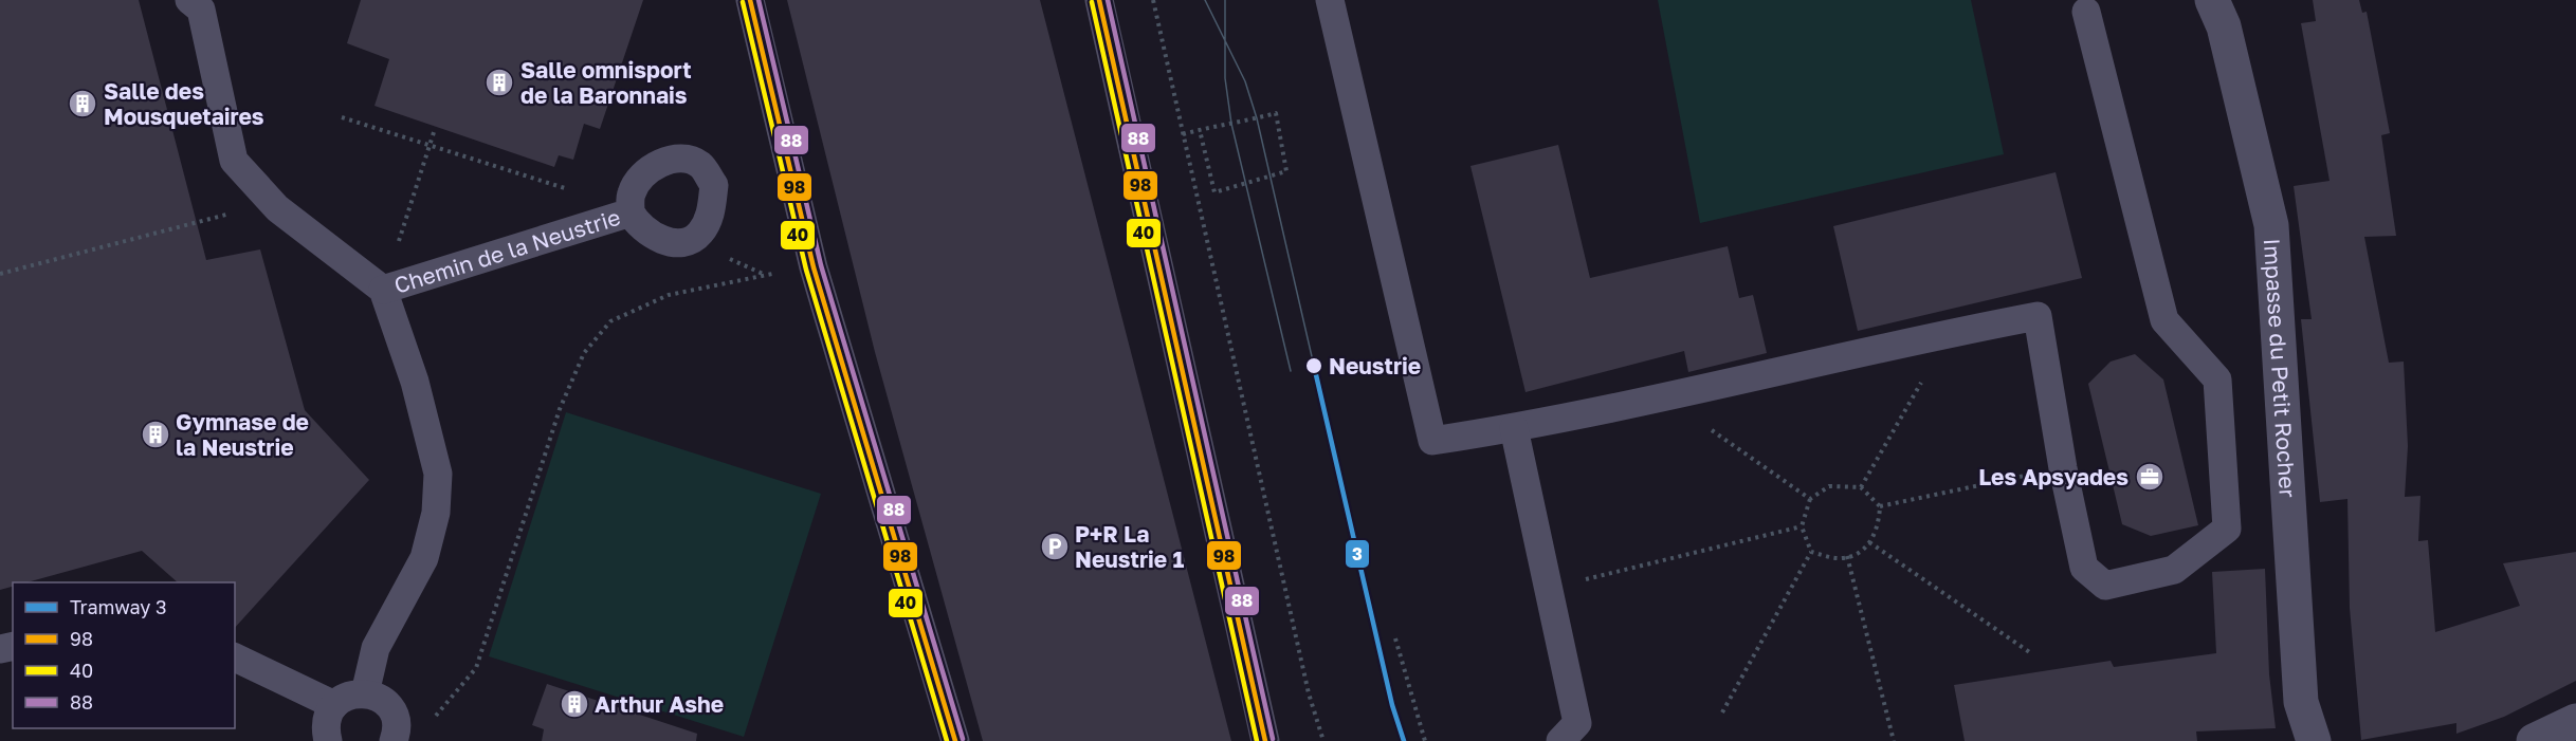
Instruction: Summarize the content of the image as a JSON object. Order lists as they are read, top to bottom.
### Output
{
  "streets": {
    "street": ["Impasse du Petit Rocher"],
    "lane": ["Chemin de la Neustrie"]
  },
  "places": {
    "building": [
      "Salle omnisport de la Baronnais",
      "Salle des Mousquetaires",
      "Gymnase de la Neustrie",
      "Arthur Ashe"
    ],
    "other": ["Neustrie"],
    "office": ["Les Apsyades"],
    "parking": ["P+R La Neustrie 1"]
  },
  "lines": [
    "transit line 98",
    "transit line 88",
    "transit line 40",
    "tram line 3"
  ],
  "legend": [
    "Tramway 3",
    "98",
    "40",
    "88"
  ]
}
